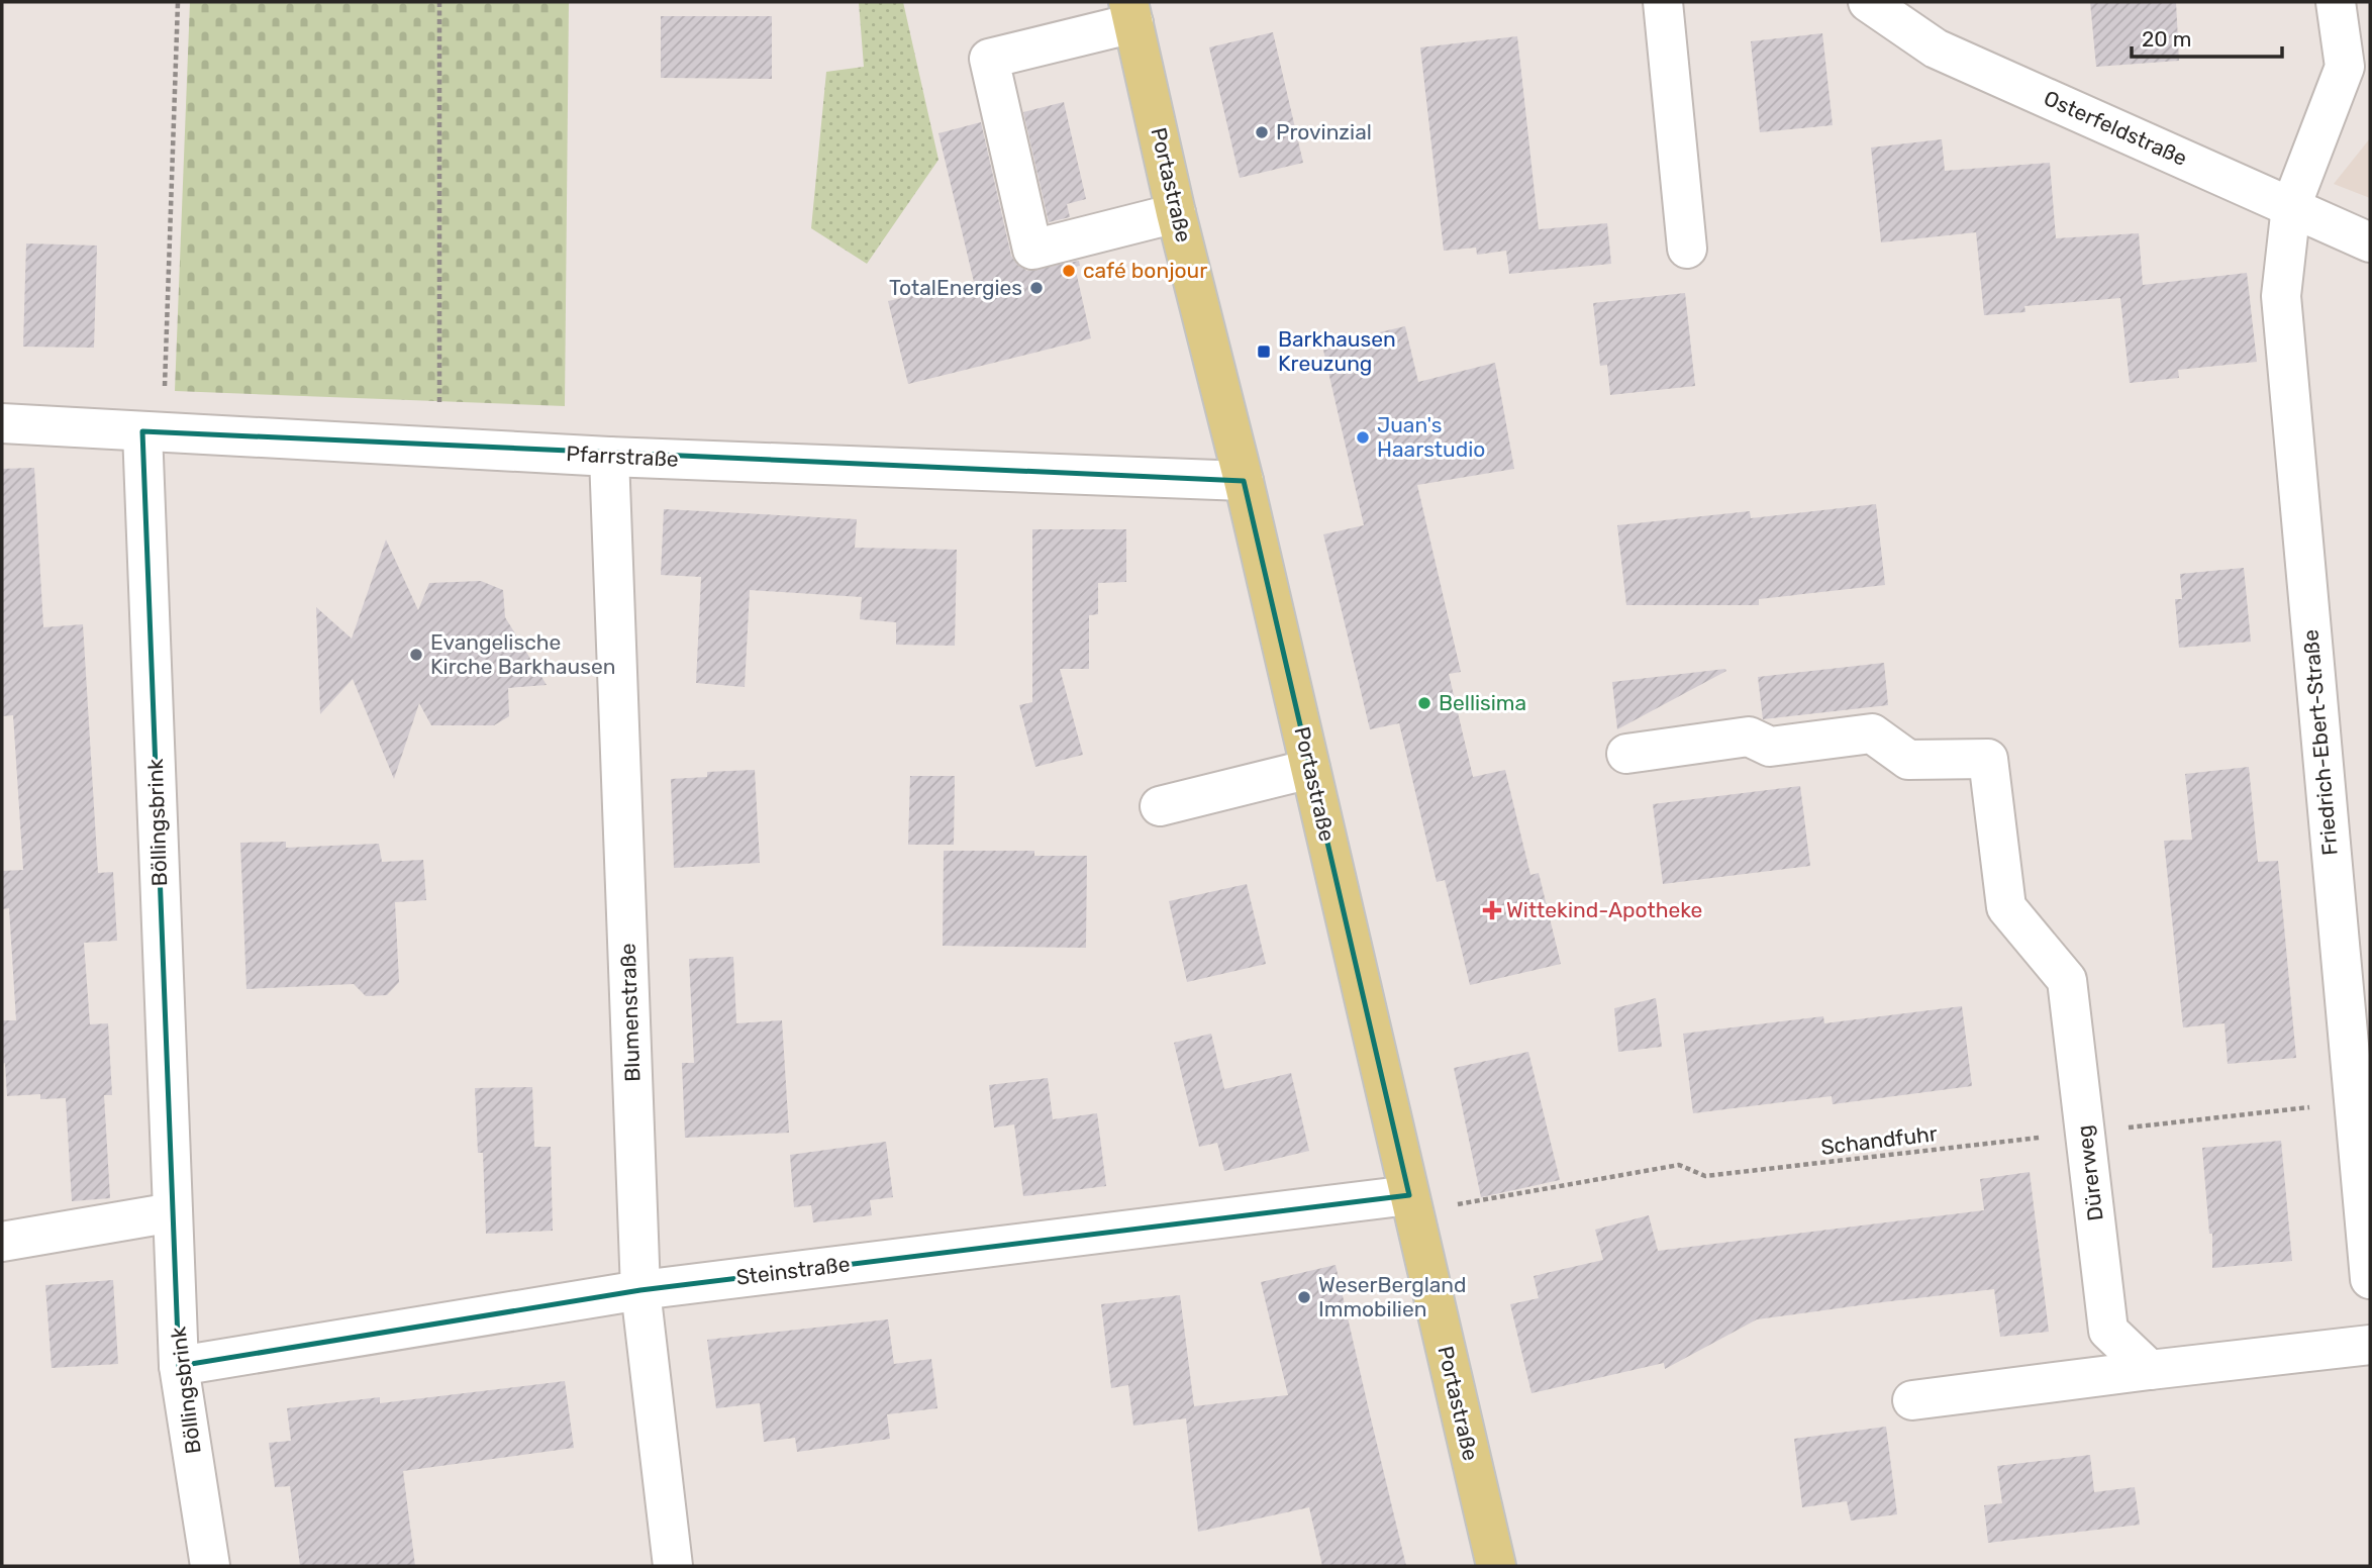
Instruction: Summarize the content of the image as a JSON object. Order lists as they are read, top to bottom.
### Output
{
  "streets": {
    "main road": ["Portastraße"],
    "street": [
      "Osterfeldstraße",
      "Pfarrstraße",
      "Friedrich-Ebert-Straße",
      "Böllingsbrink",
      "Blumenstraße",
      "Dürerweg",
      "Steinstraße"
    ],
    "path": ["Schandfuhr"]
  },
  "crossings": [
    ["Osterfeldstraße", "Friedrich-Ebert-Straße"],
    ["Portastraße", "Pfarrstraße"],
    ["Portastraße", "Schandfuhr"],
    ["Portastraße", "Steinstraße"],
    ["Pfarrstraße", "Böllingsbrink"],
    ["Pfarrstraße", "Blumenstraße"],
    ["Friedrich-Ebert-Straße", "Schandfuhr"],
    ["Böllingsbrink", "Steinstraße"],
    ["Blumenstraße", "Steinstraße"],
    ["Schandfuhr", "Dürerweg"],
    ["Schandfuhr", "Steinstraße"]
  ],
  "places": {
    "other": [
      "Provinzial",
      "café bonjour",
      "TotalEnergies",
      "Juan's Haarstudio",
      "Evangelische Kirche Barkhausen",
      "Bellisima",
      "WeserBergland Immobilien"
    ],
    "transit": ["Barkhausen Kreuzung"],
    "health": ["Wittekind-Apotheke"]
  },
  "scale_bar": "20 m"
}
